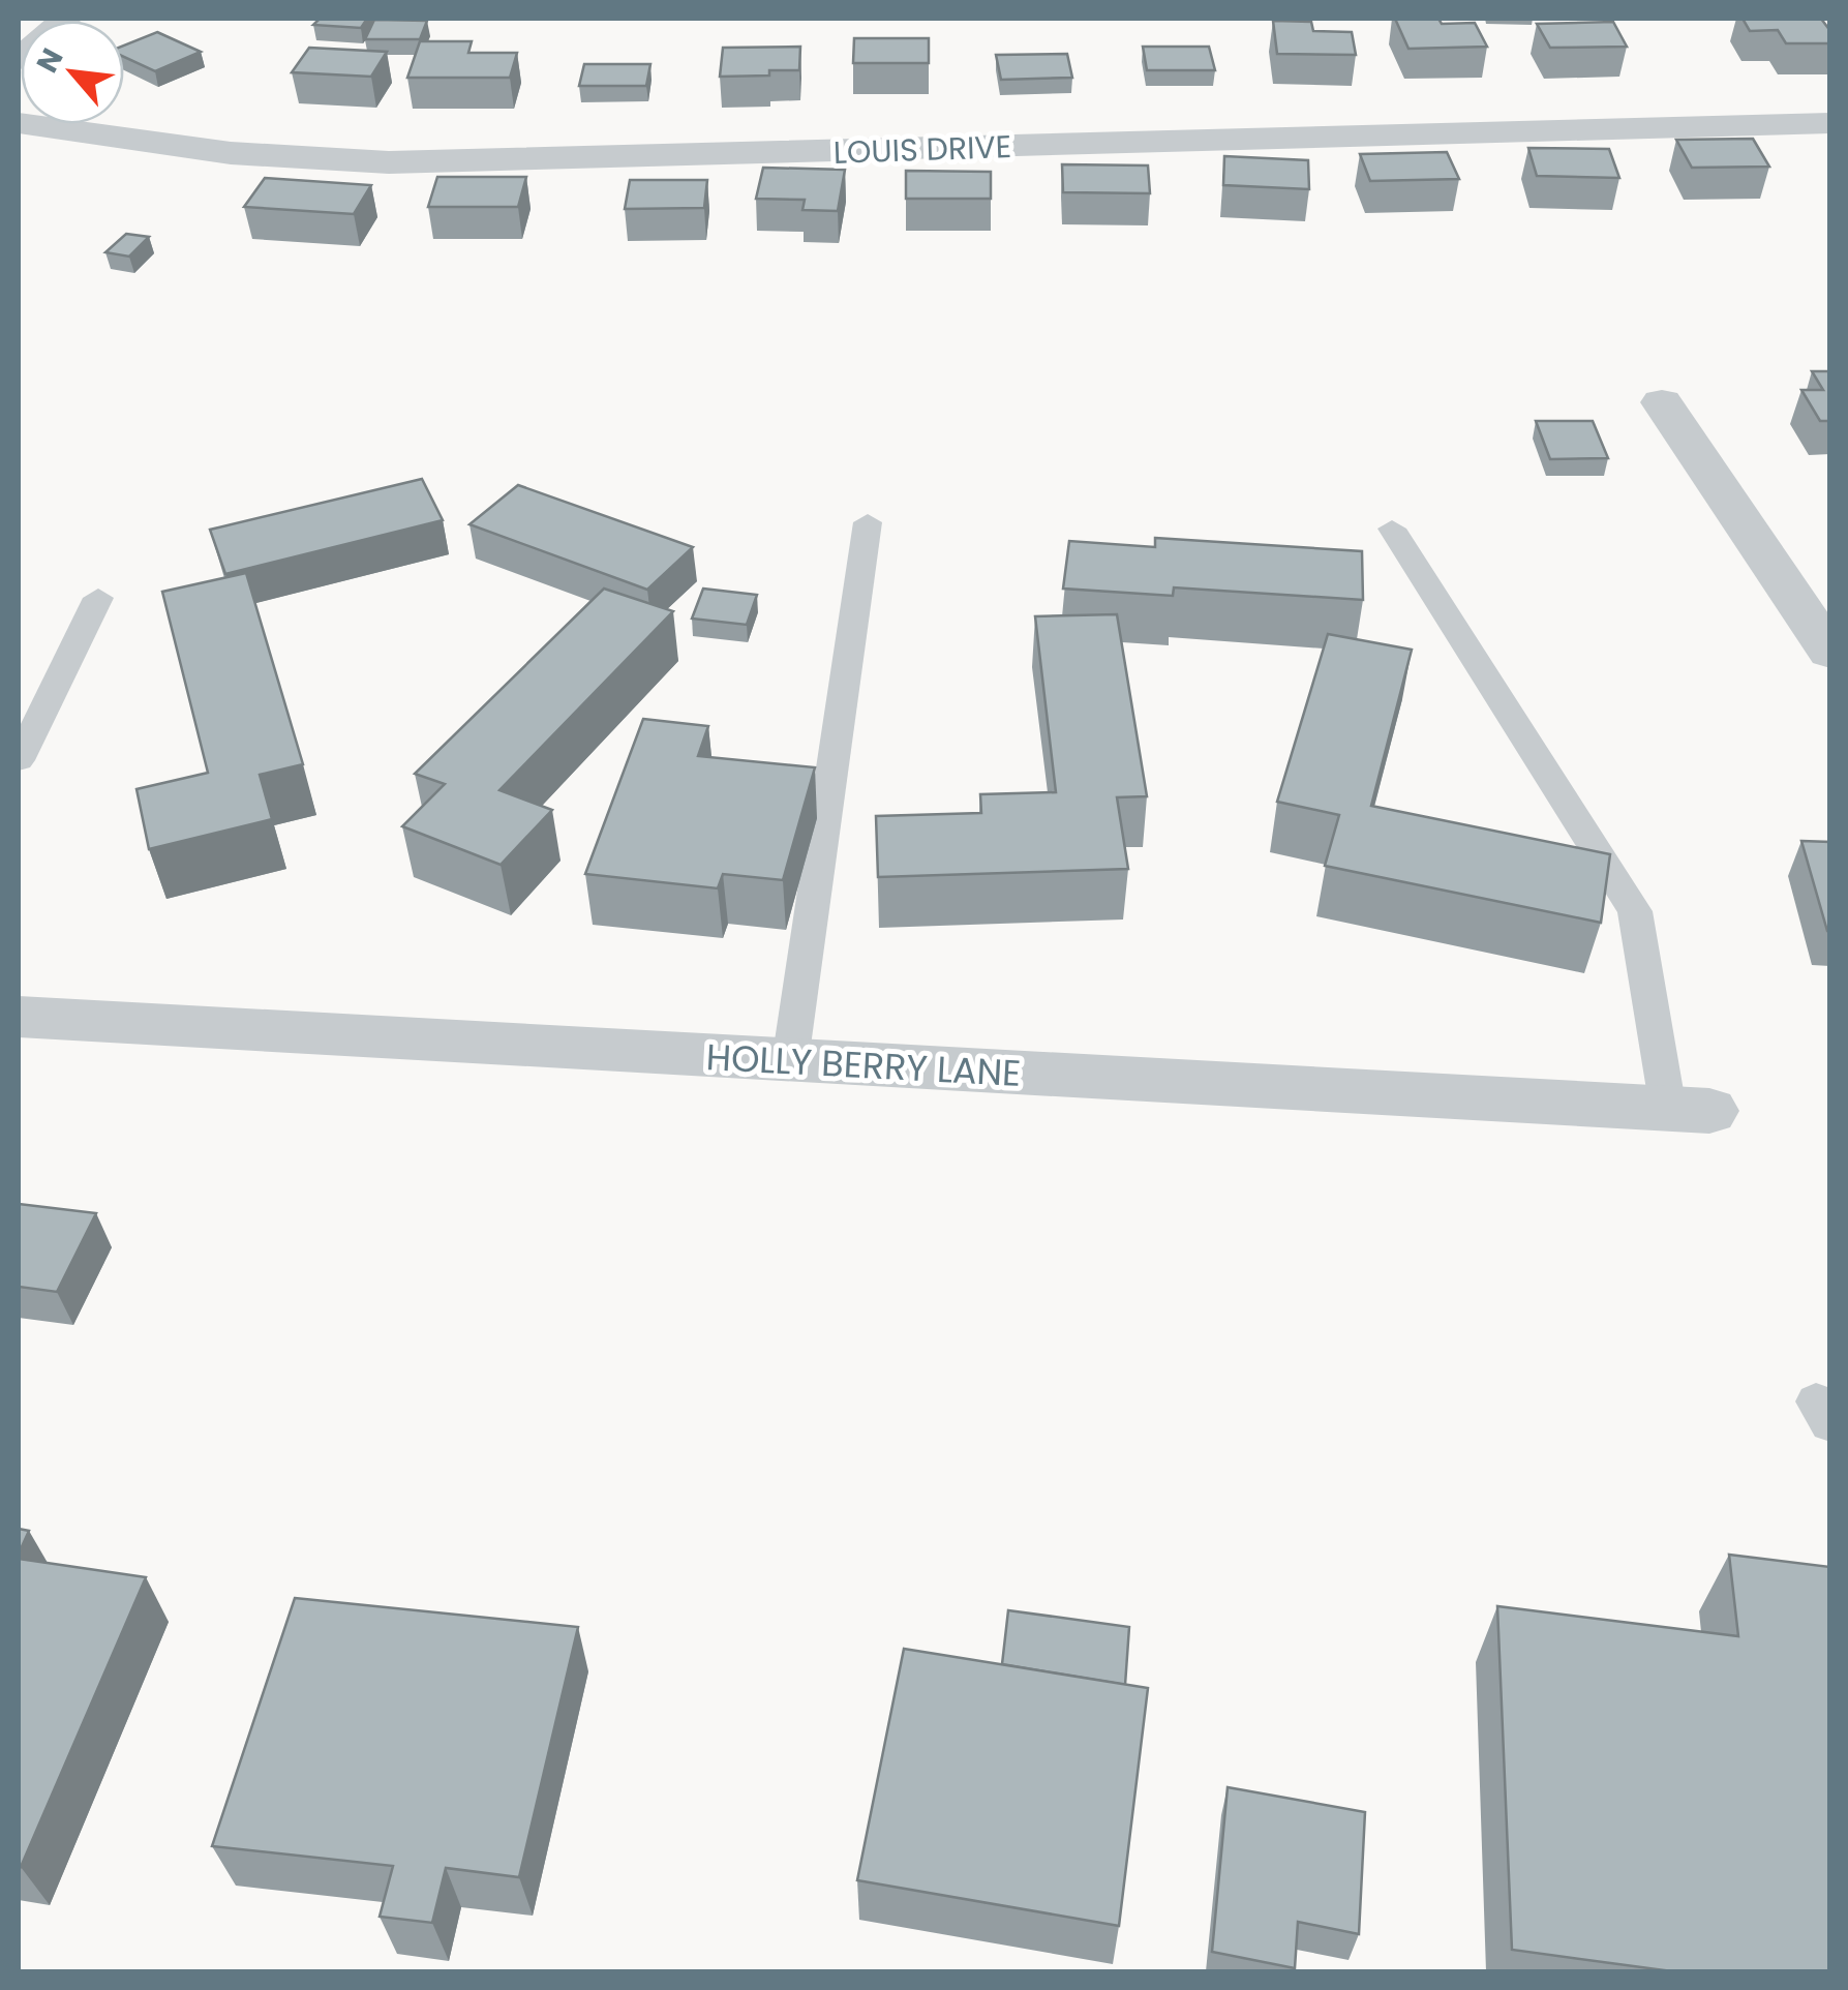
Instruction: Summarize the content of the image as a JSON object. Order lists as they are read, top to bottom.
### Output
{
  "streets": {
    "street": ["LOUIS DRIVE", "HOLLY BERRY LANE"]
  },
  "north": "top left"
}
